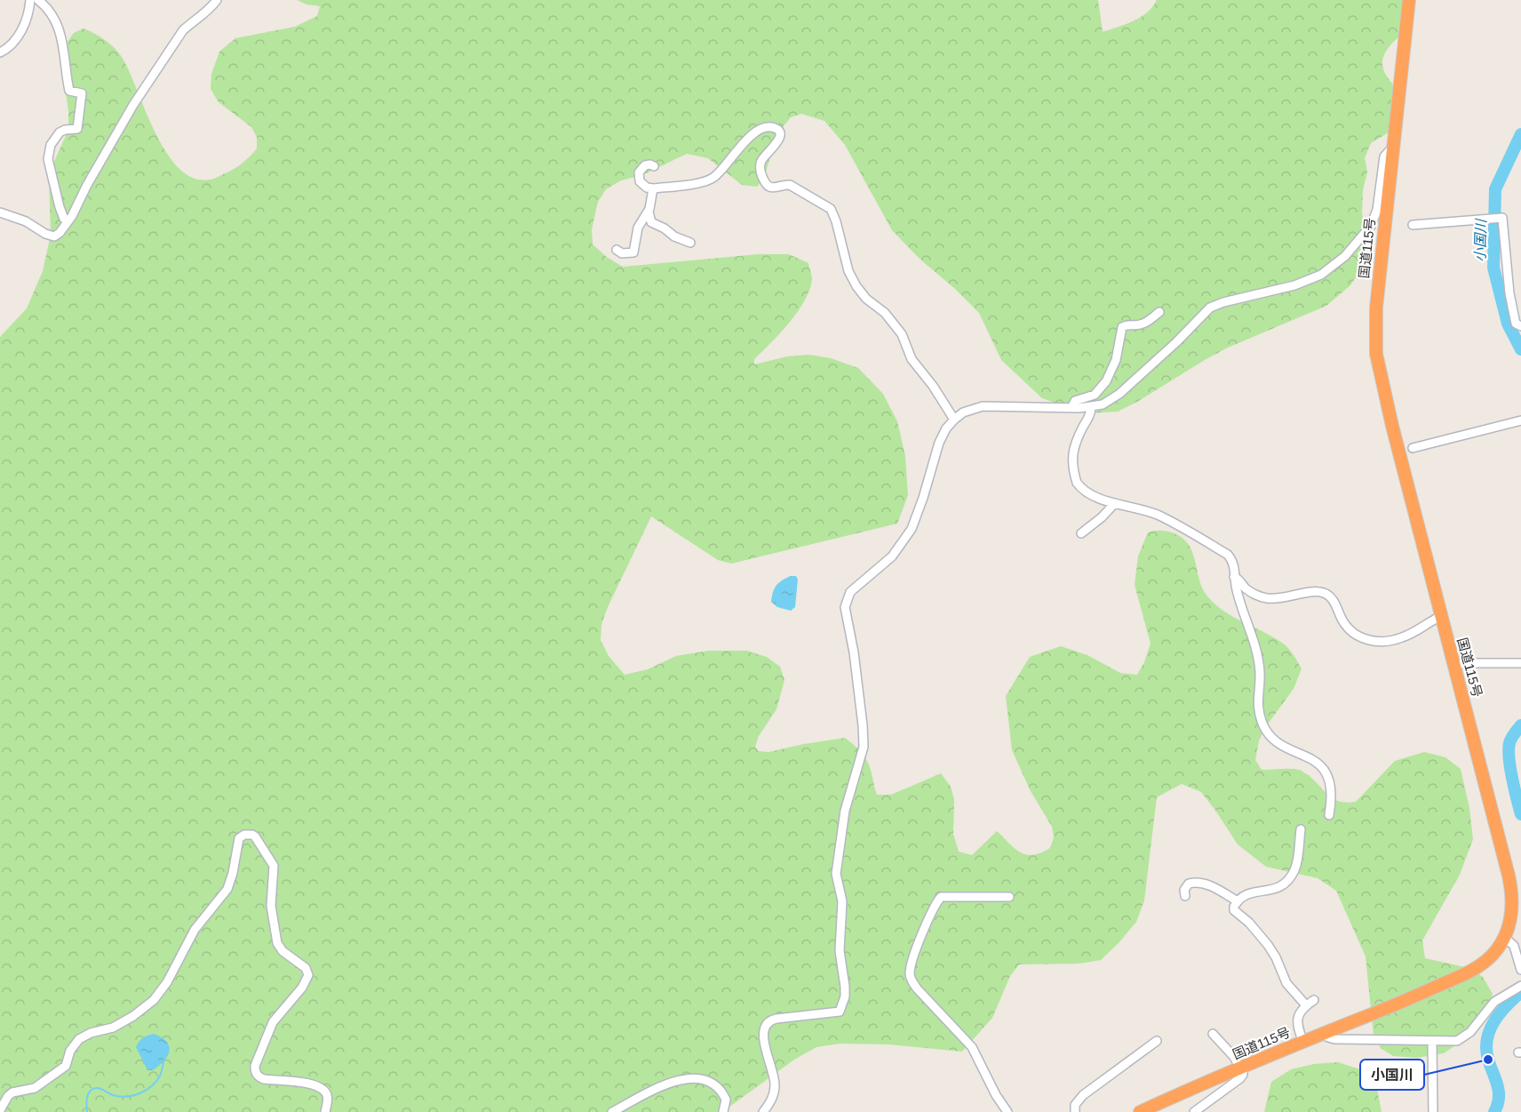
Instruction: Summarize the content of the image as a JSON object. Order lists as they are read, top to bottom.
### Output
{
  "streets": {
    "highway": ["国道115号"]
  },
  "water": ["小国川"],
  "places": ["小国川"]
}
